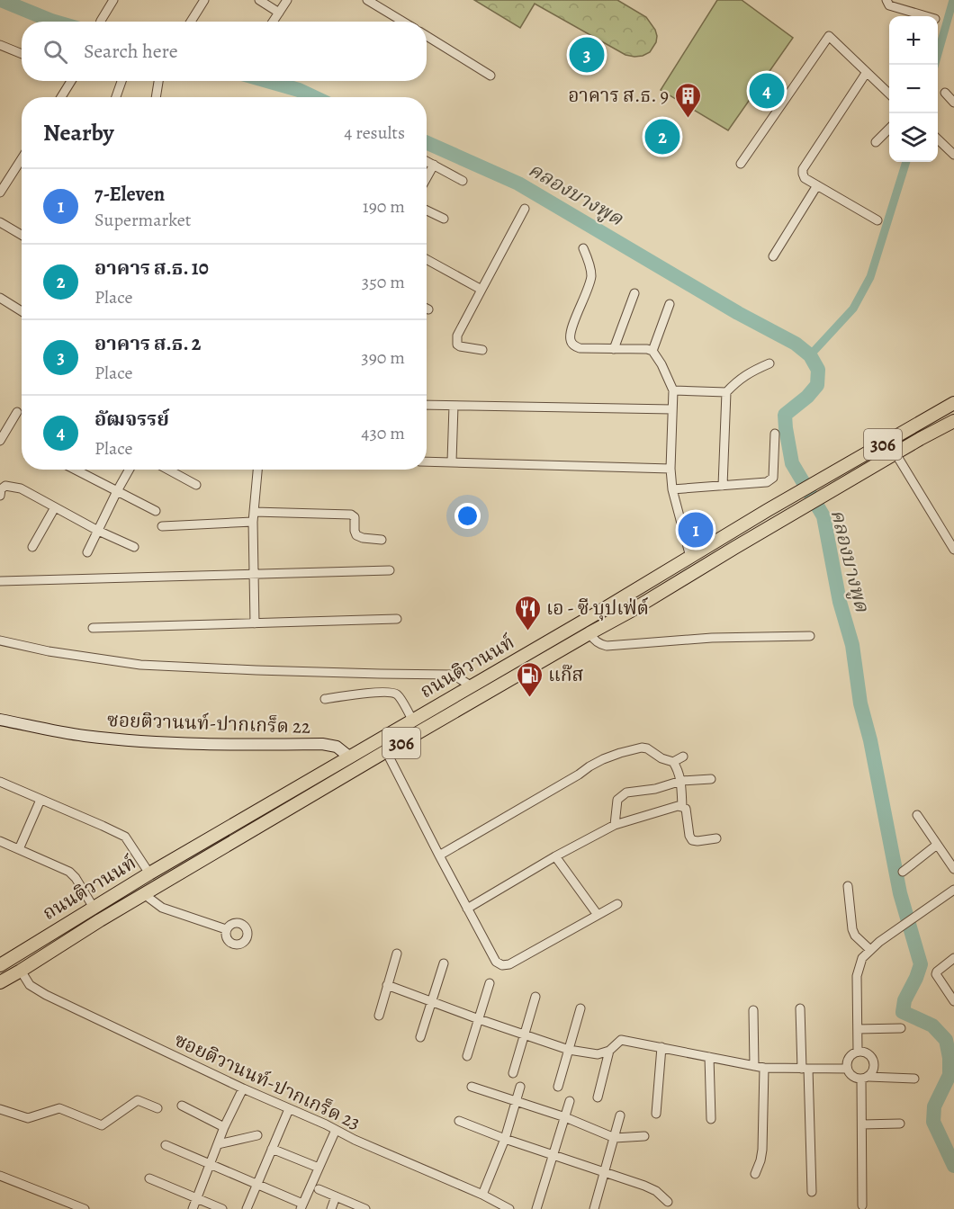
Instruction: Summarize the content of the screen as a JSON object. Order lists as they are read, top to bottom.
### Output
{
  "streets": {
    "main road": ["306", "ถนนติวานนท์"],
    "street": ["ซอยติวานนท์-ปากเกร็ด 22", "ซอยติวานนท์-ปากเกร็ด 23"]
  },
  "crossings": [
    ["ถนนติวานนท์", "ซอยติวานนท์-ปากเกร็ด 22"],
    ["ถนนติวานนท์", "ซอยติวานนท์-ปากเกร็ด 23"]
  ],
  "water": ["คลองบางพูด"],
  "places": {
    "building": ["อาคาร ส.ธ. 9"],
    "restaurant": ["เอ - ซี บุปเฟ่ต์"],
    "fuel station": ["แก๊ส"]
  },
  "page": {
    "map_buttons": ["+", "−"],
    "search": "Search here",
    "pins": [
      "3",
      "4",
      "2",
      "1"
    ],
    "heading": ["Nearby", "4 results"],
    "list": [
      {
        "mark": "1",
        "name": "7-Eleven",
        "note": "Supermarket",
        "value": "190 m"
      },
      {
        "mark": "2",
        "name": "อาคาร ส.ธ. 10",
        "note": "Place",
        "value": "350 m"
      },
      {
        "mark": "3",
        "name": "อาคาร ส.ธ. 2",
        "note": "Place",
        "value": "390 m"
      },
      {
        "mark": "4",
        "name": "อัฒจรรย์",
        "note": "Place",
        "value": "430 m"
      }
    ]
  }
}
